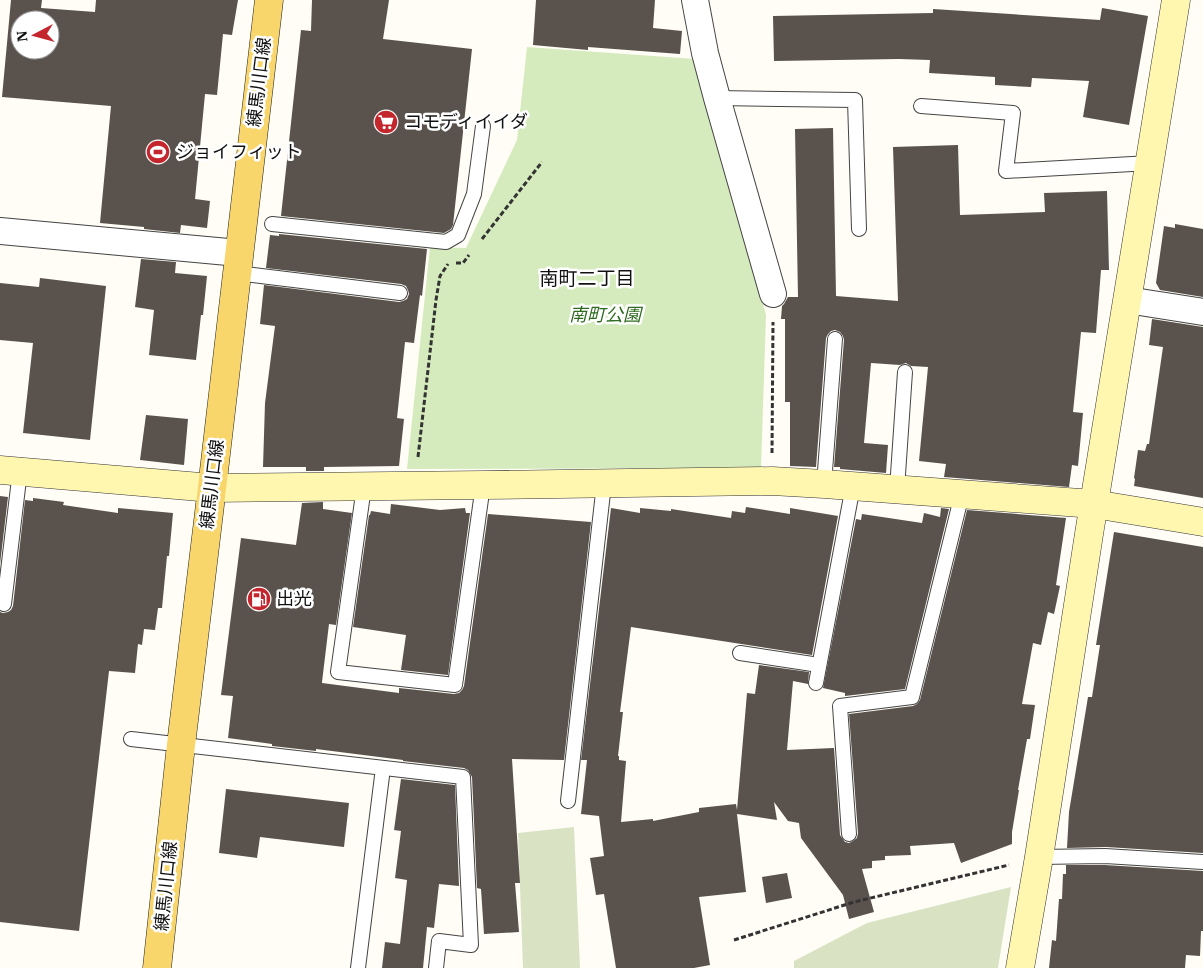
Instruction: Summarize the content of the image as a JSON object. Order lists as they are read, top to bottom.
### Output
{
  "streets": {
    "main road": ["練馬川口線"]
  },
  "districts": ["南町二丁目"],
  "parks": ["南町公園"],
  "places": {
    "supermarket": ["コモディイイダ"],
    "sports": ["ジョイフィット"],
    "fuel station": ["出光"]
  },
  "north": "left"
}
